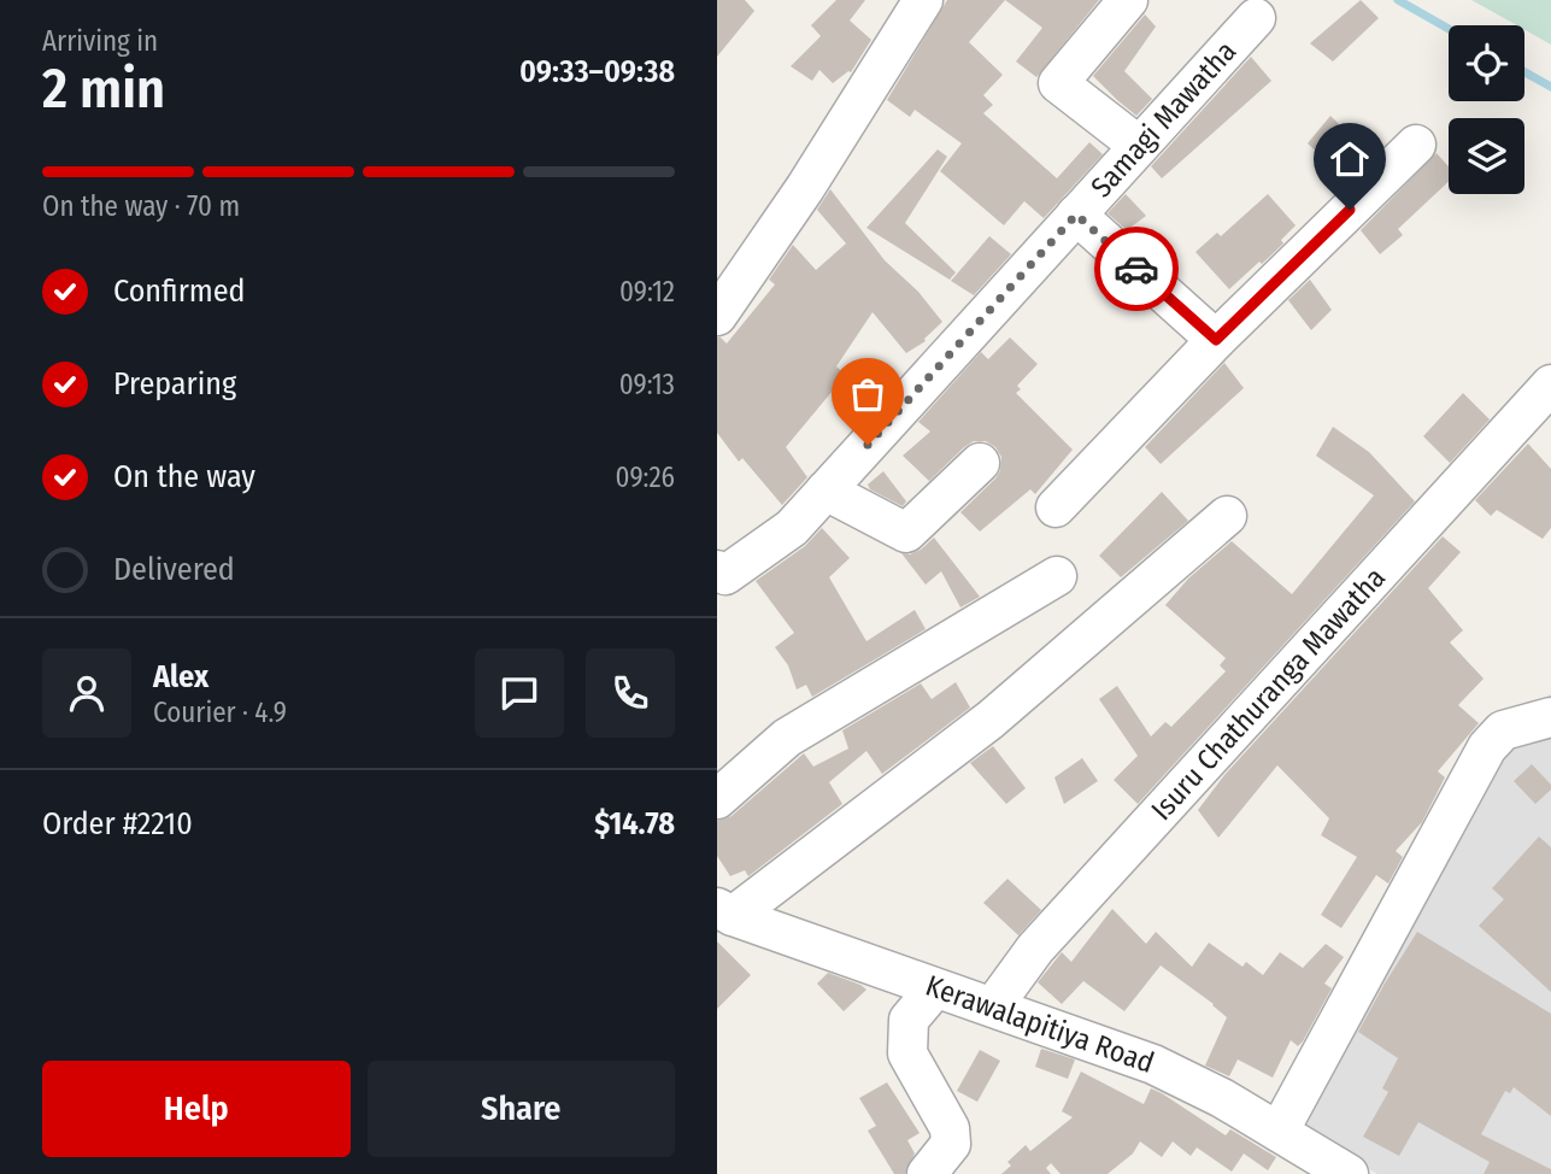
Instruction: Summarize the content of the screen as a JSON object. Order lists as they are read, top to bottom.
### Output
{
  "streets": {
    "street": ["Samagi Mawatha", "Isuru Chathuranga Mawatha", "Kerawalapitiya Road"]
  },
  "crossings": [
    ["Isuru Chathuranga Mawatha", "Kerawalapitiya Road"]
  ],
  "page": {
    "heading": ["2 min", "Arriving in", "09:33–09:38"],
    "panel": [
      "Alex",
      "Courier · 4.9",
      "Order #2210",
      "$14.78"
    ],
    "bar": "On the way · 70 m",
    "list": [
      ["Confirmed", "09:12"],
      ["Preparing", "09:13"],
      ["On the way", "09:26"],
      "Delivered"
    ],
    "buttons": ["Help", "Share"]
  }
}
